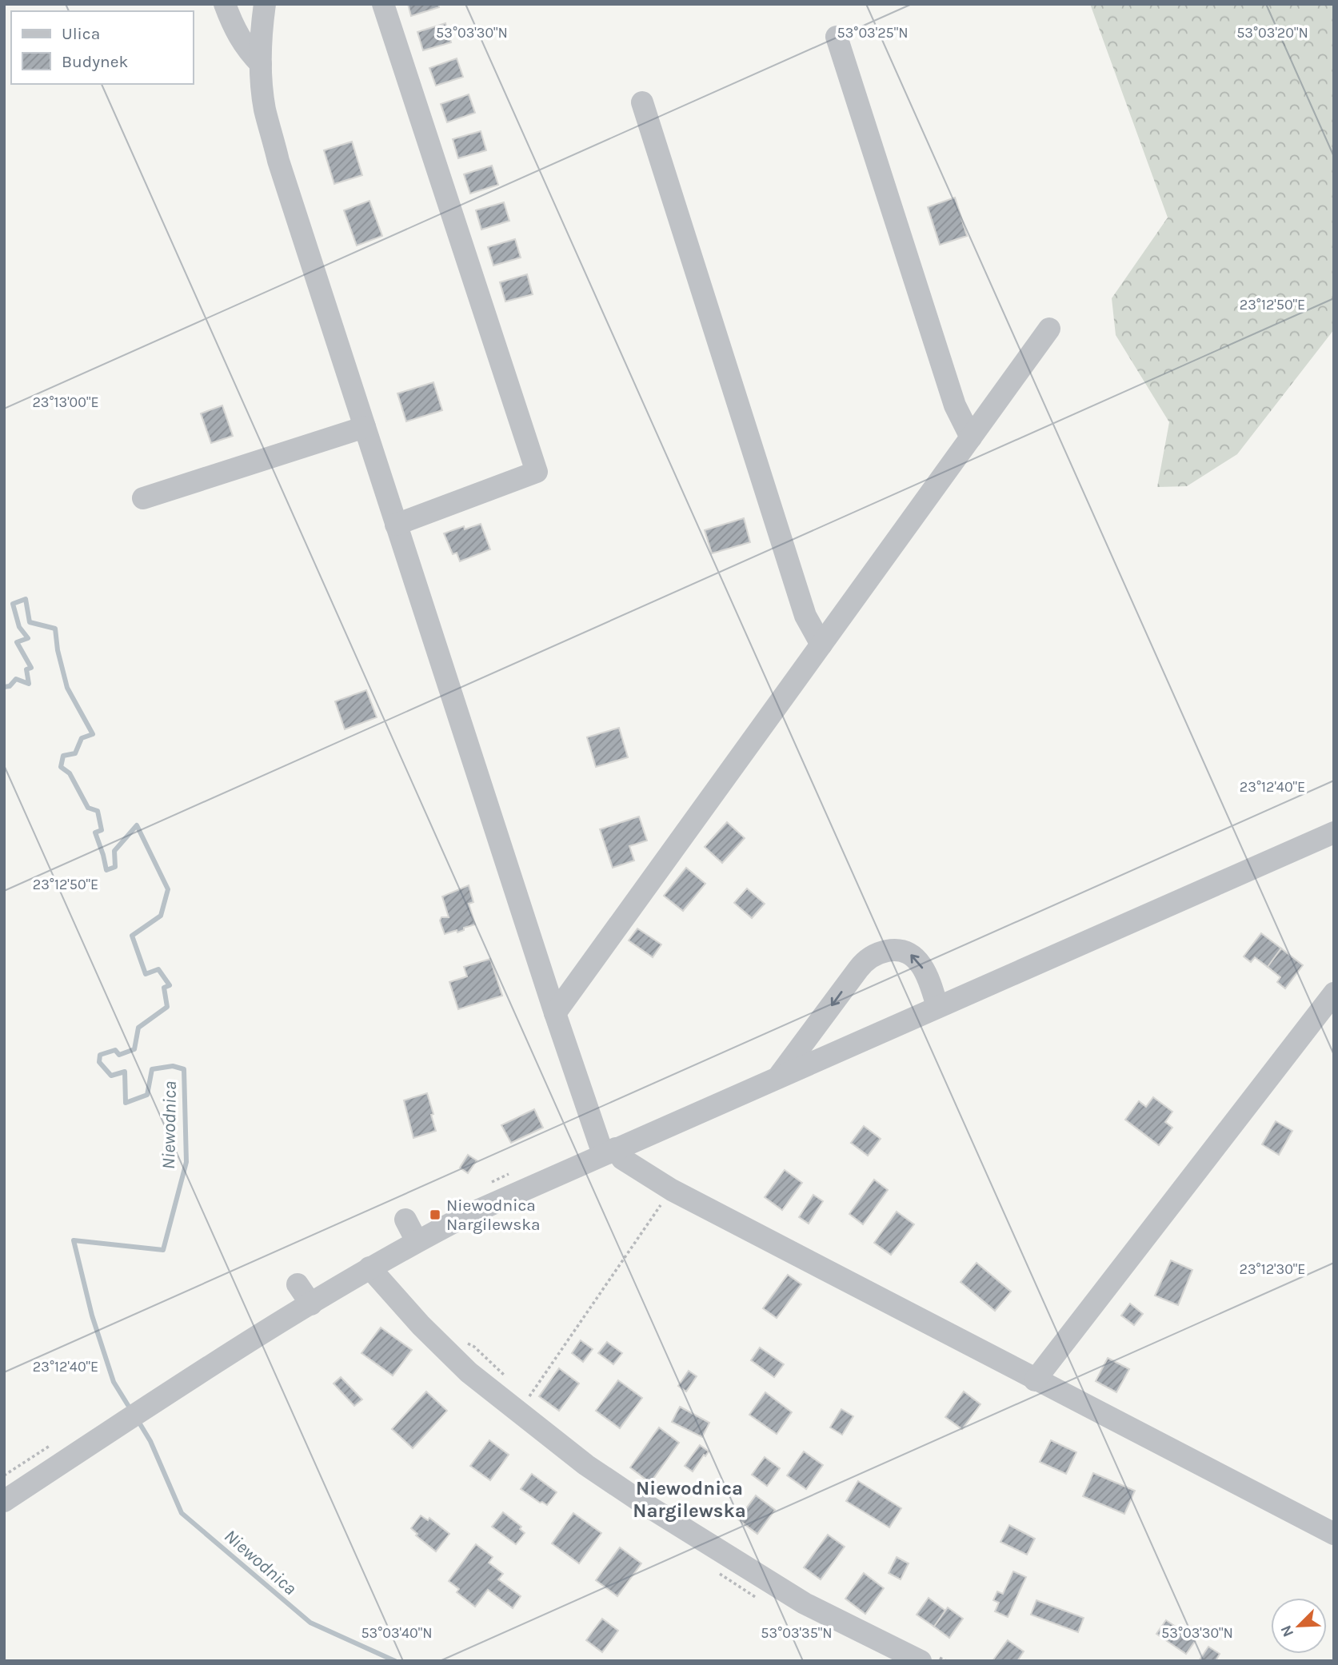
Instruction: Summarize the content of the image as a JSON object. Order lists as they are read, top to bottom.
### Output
{
  "districts": ["Niewodnica Nargilewska"],
  "water": ["Niewodnica"],
  "places": {
    "transit": ["Niewodnica Nargilewska"]
  },
  "legend": ["Ulica", "Budynek"],
  "north": "bottom left",
  "coordinates": [
    "53°03'20\"N",
    "53°03'30\"N",
    "53°03'25\"N",
    "23°12'50\"E",
    "23°13'00\"E",
    "23°12'40\"E",
    "23°12'30\"E",
    "53°03'40\"N",
    "53°03'35\"N"
  ]
}
